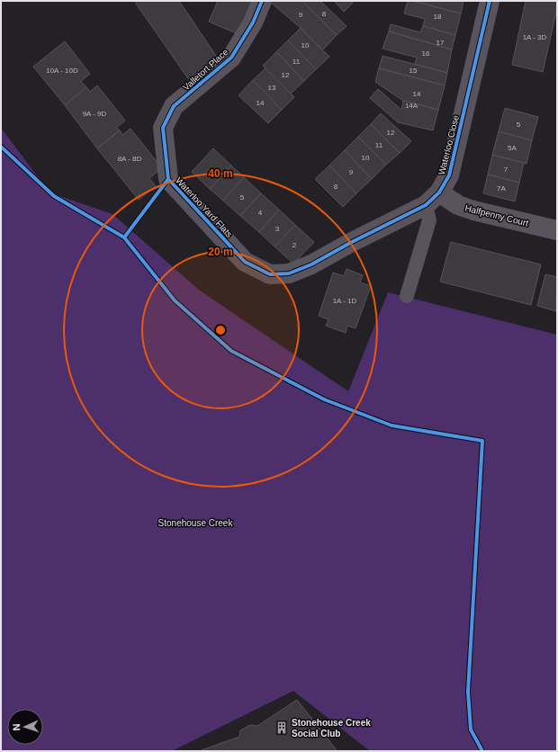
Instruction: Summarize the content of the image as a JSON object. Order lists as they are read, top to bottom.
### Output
{
  "streets": {
    "street": [
      "Valletort Place",
      "Waterloo Close",
      "Waterloo Yard Flats",
      "Halfpenny Court"
    ]
  },
  "crossings": [
    ["Valletort Place", "Waterloo Yard Flats"],
    ["Waterloo Close", "Waterloo Yard Flats"],
    ["Waterloo Close", "Halfpenny Court"],
    ["Waterloo Yard Flats", "Halfpenny Court"]
  ],
  "parks": ["Stonehouse Creek"],
  "places": {
    "building": ["Stonehouse Creek Social Club"]
  },
  "house_numbers": [
    "8",
    "9",
    "18",
    "1A - 3D",
    "17",
    "10",
    "16",
    "11",
    "10A - 10D",
    "15",
    "12",
    "13",
    "14",
    "14",
    "14A",
    "9A - 9D",
    "5",
    "12",
    "11",
    "5A",
    "10",
    "8A - 8D",
    "7",
    "9",
    "8",
    "7A",
    "5",
    "4",
    "3",
    "2",
    "1A - 1D"
  ],
  "north": "left",
  "rings": ["40 m", "20 m"]
}
